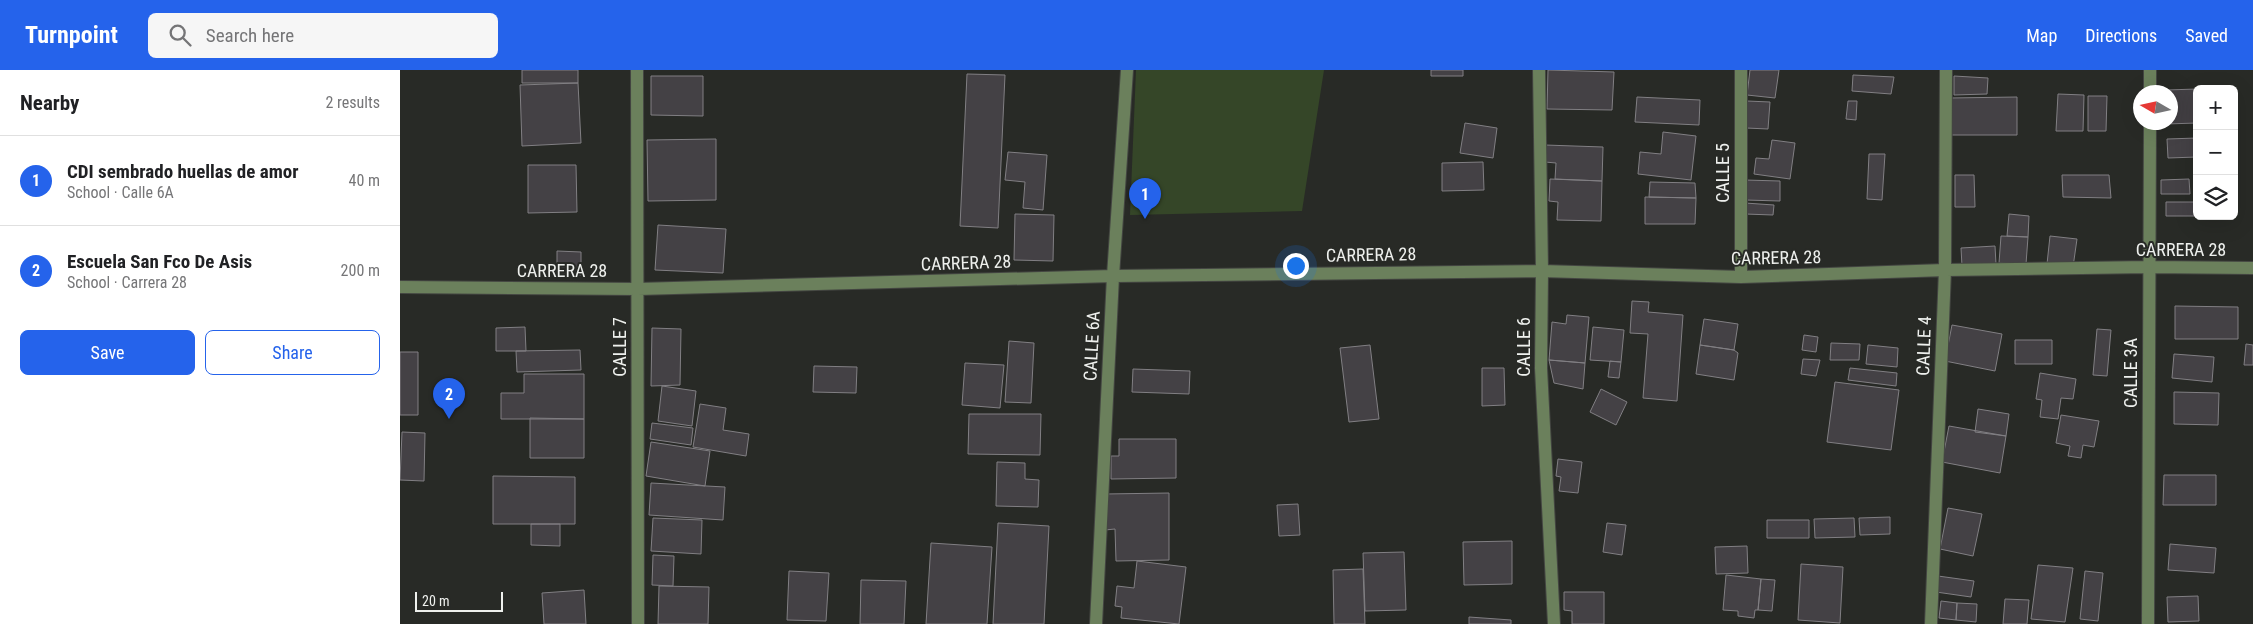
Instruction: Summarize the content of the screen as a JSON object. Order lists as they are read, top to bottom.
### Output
{
  "streets": {
    "street": [
      "CALLE 5",
      "CARRERA 28",
      "CALLE 6A",
      "CALLE 4",
      "CALLE 7",
      "CALLE 6",
      "CALLE 3A"
    ]
  },
  "crossings": [
    ["CALLE 5", "CARRERA 28"],
    ["CARRERA 28", "CALLE 6A"],
    ["CARRERA 28", "CALLE 4"],
    ["CARRERA 28", "CALLE 7"],
    ["CARRERA 28", "CALLE 6"],
    ["CARRERA 28", "CALLE 3A"]
  ],
  "scale_bar": "20 m",
  "north": "left",
  "page": {
    "header": "Turnpoint",
    "search": "Search here",
    "nav": ["Map", "Directions", "Saved"],
    "heading": ["Nearby", "2 results"],
    "map_buttons": ["+", "−"],
    "list": [
      {
        "mark": "1",
        "name": "CDI sembrado huellas de amor",
        "note": "School · Calle 6A",
        "value": "40 m"
      },
      {
        "mark": "2",
        "name": "Escuela San Fco De Asis",
        "note": "School · Carrera 28",
        "value": "200 m"
      }
    ],
    "pins": ["1", "2"],
    "buttons": ["Save", "Share"],
    "scale": "20 m"
  }
}
